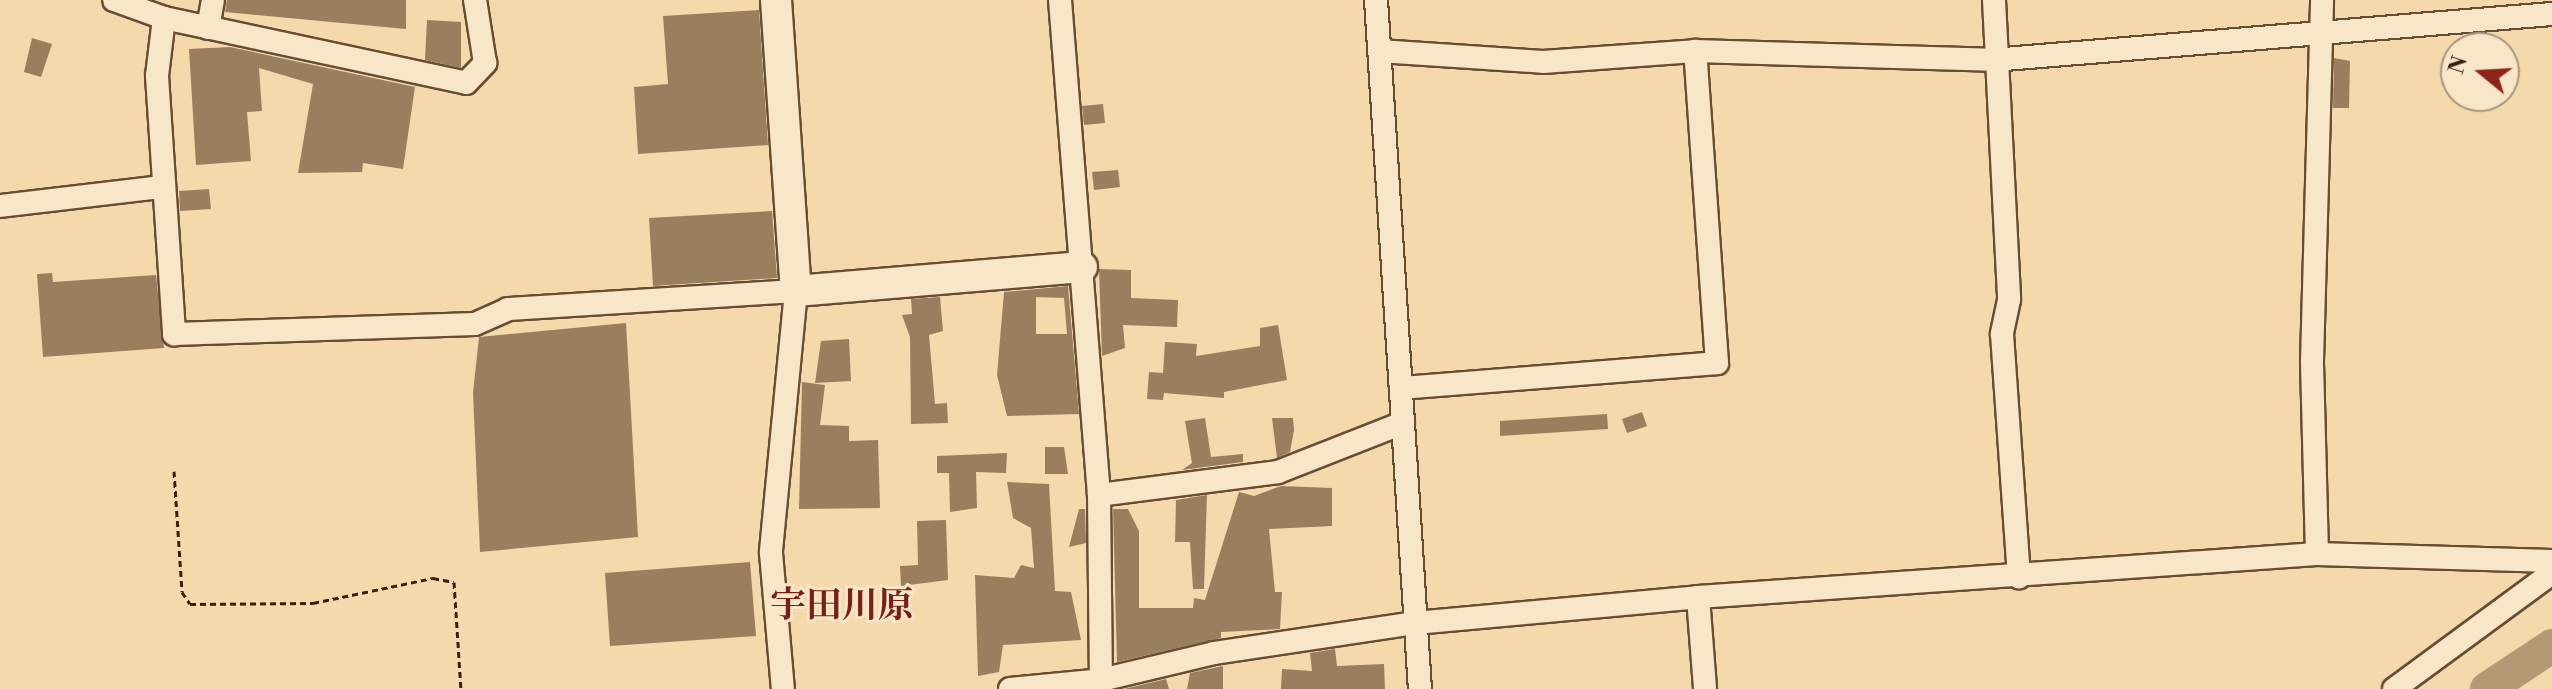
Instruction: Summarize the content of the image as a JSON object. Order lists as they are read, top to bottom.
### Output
{
  "districts": ["宇田川原"],
  "north": "left"
}
